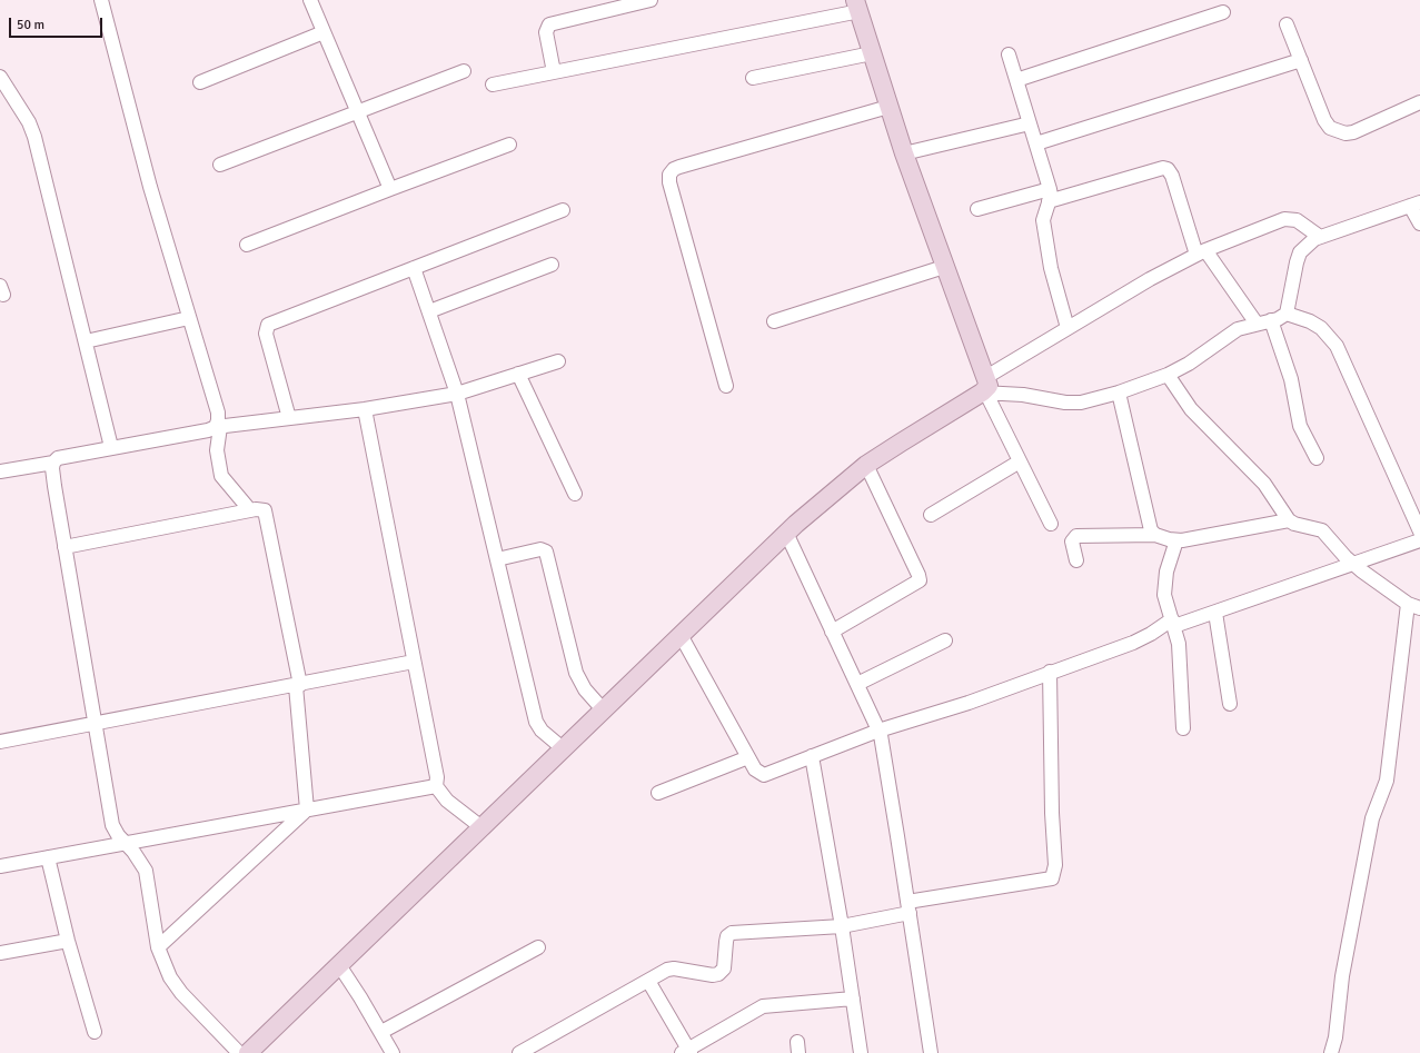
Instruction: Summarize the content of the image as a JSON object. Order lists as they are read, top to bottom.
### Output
{
  "scale_bar": "50 m"
}
